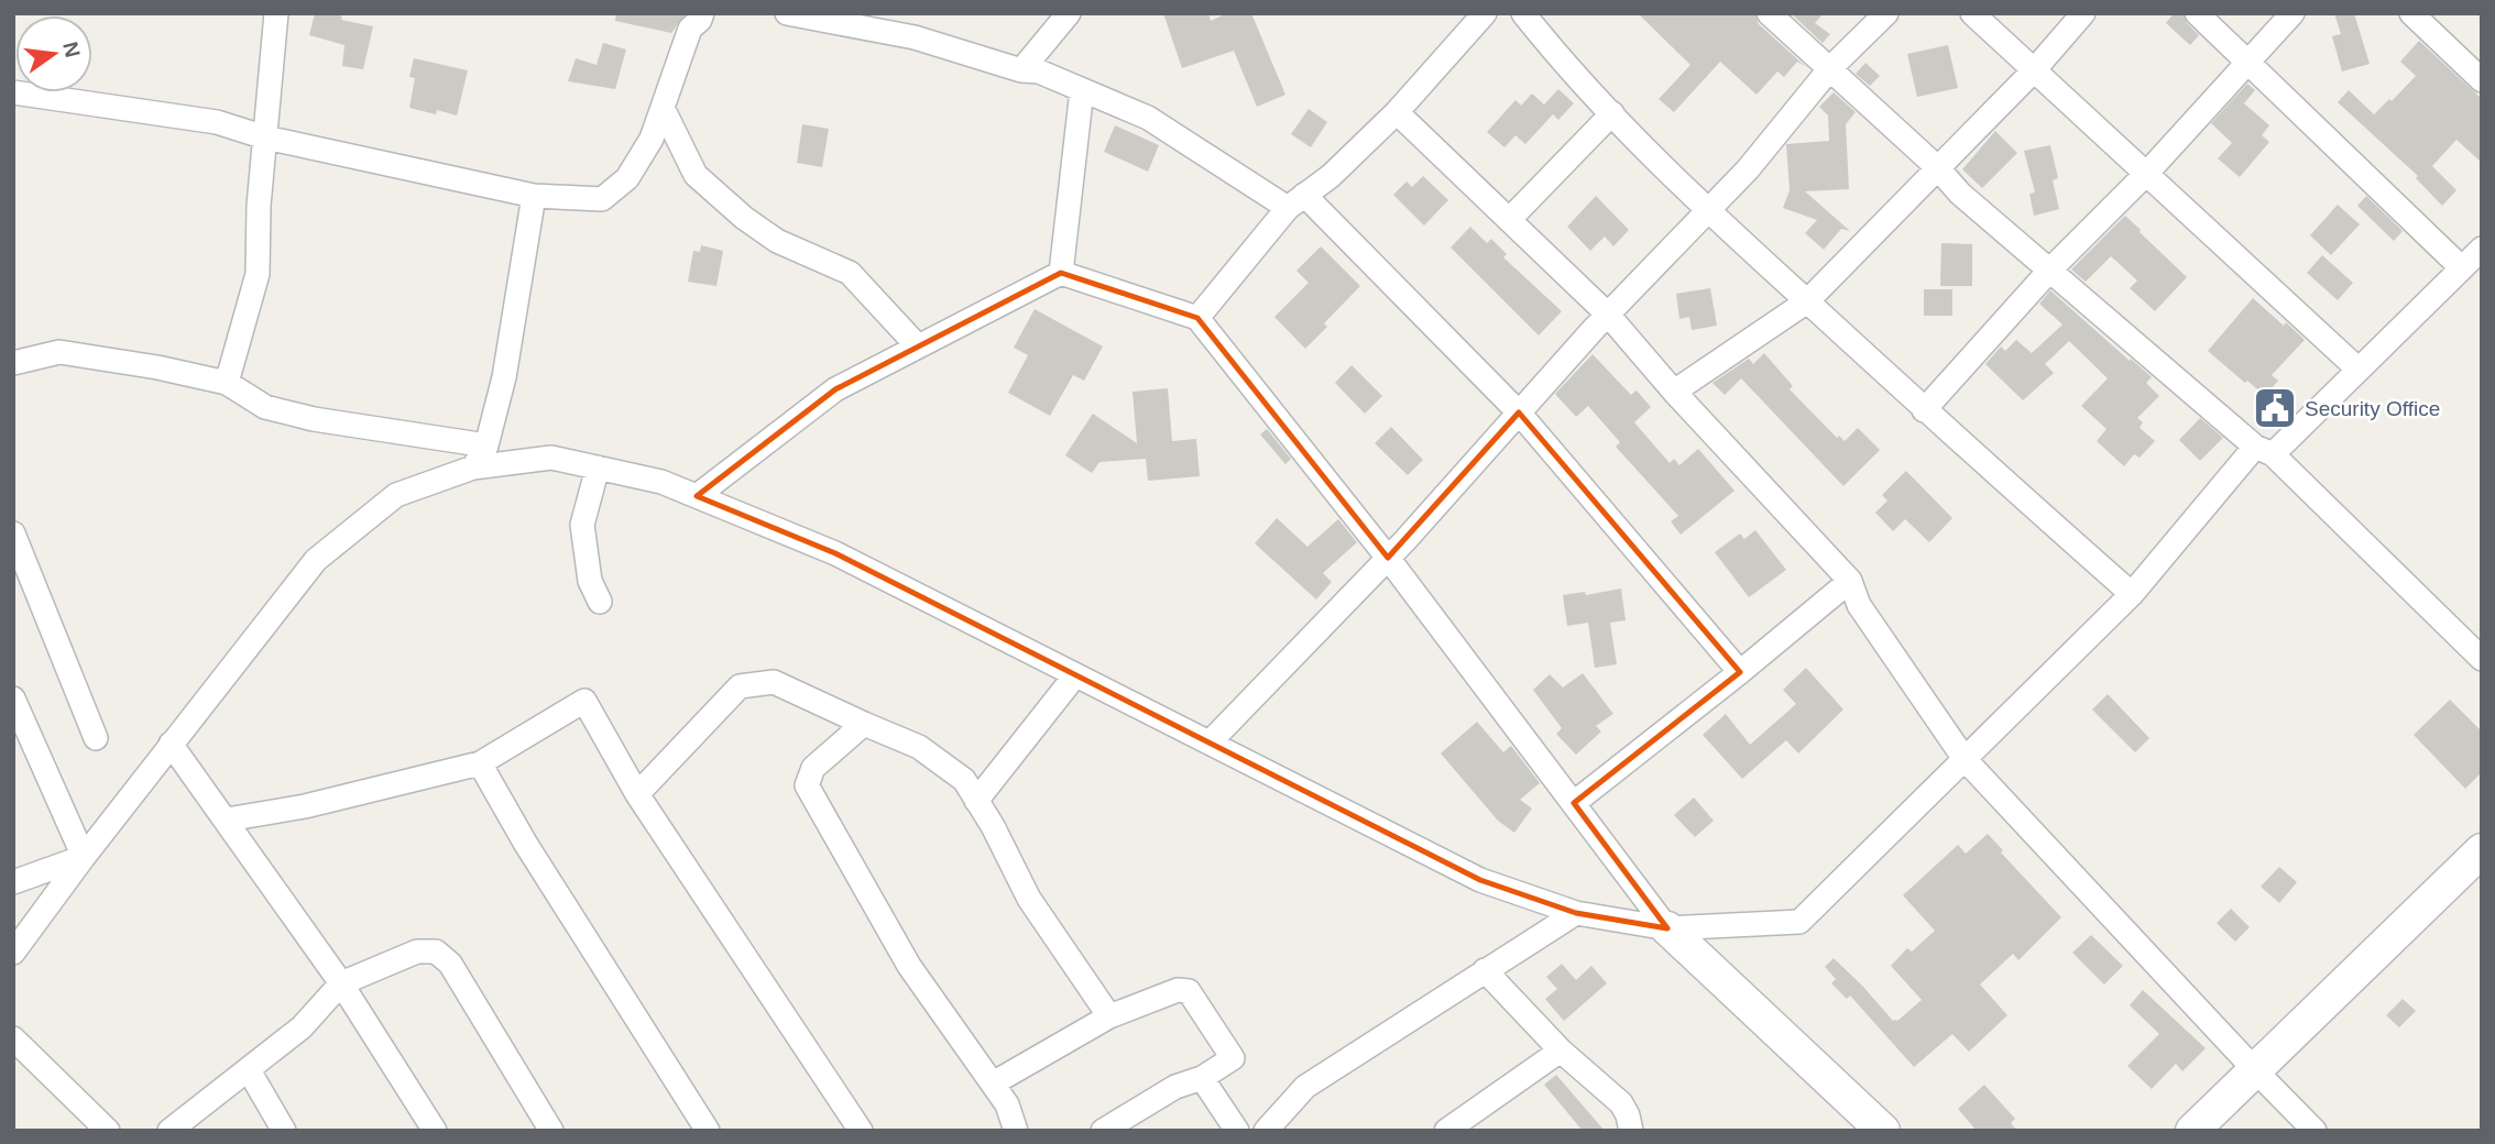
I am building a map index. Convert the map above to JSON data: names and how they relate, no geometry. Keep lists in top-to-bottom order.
{
  "places": {
    "public building": ["Security Office"]
  },
  "north": "right"
}
